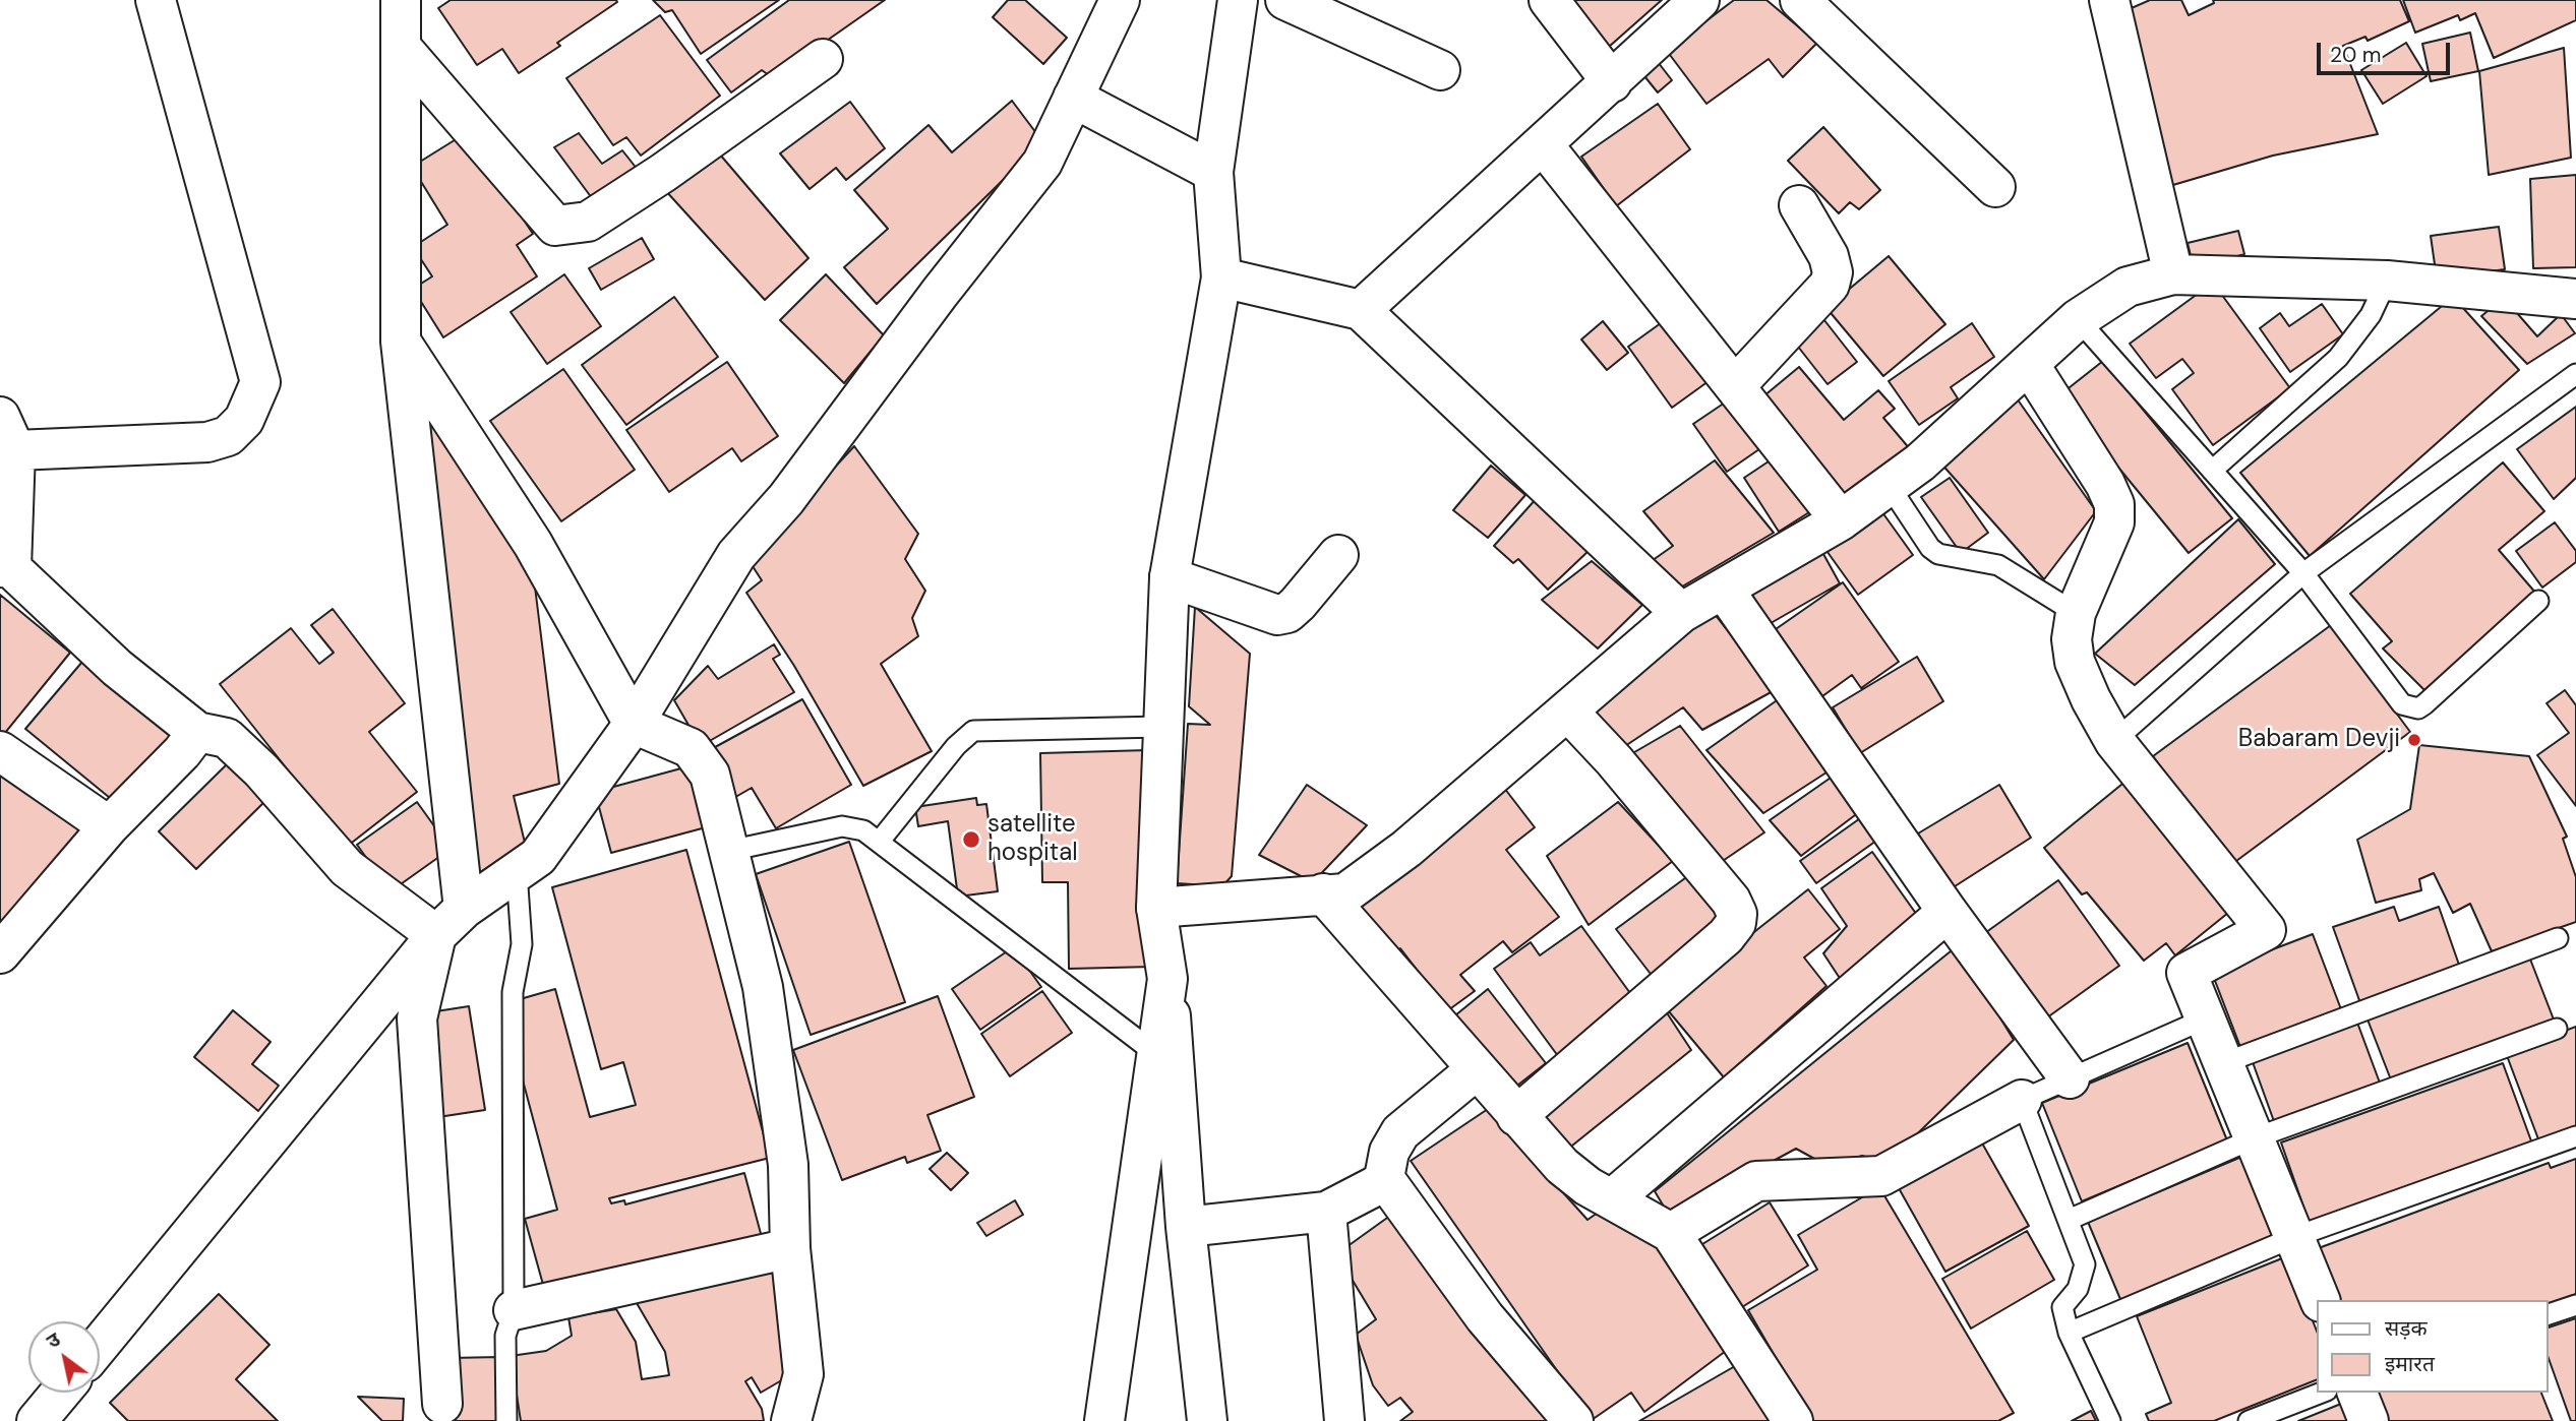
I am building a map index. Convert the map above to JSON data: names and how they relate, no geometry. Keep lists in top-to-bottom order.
{
  "places": ["Babaram Devji", "satellite hospital"],
  "legend": ["सड़क", "इमारत"],
  "scale_bar": "20 m",
  "north": "top left"
}
